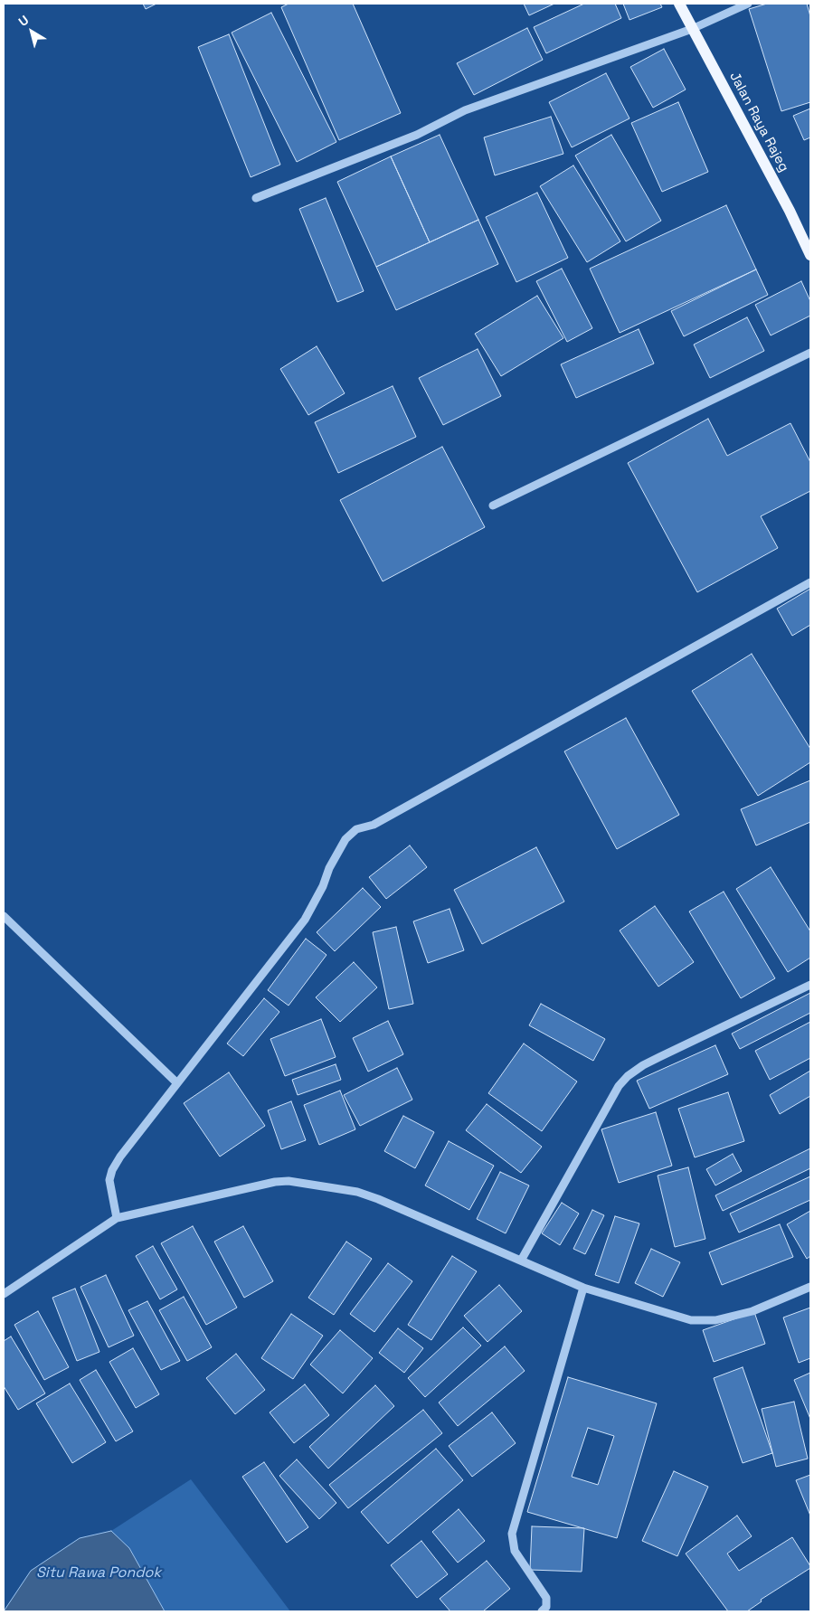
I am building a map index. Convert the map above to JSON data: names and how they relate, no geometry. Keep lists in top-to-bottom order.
{
  "streets": {
    "main road": ["Jalan Raya Rajeg"]
  },
  "water": ["Situ Rawa Pondok"],
  "north": "top left"
}
